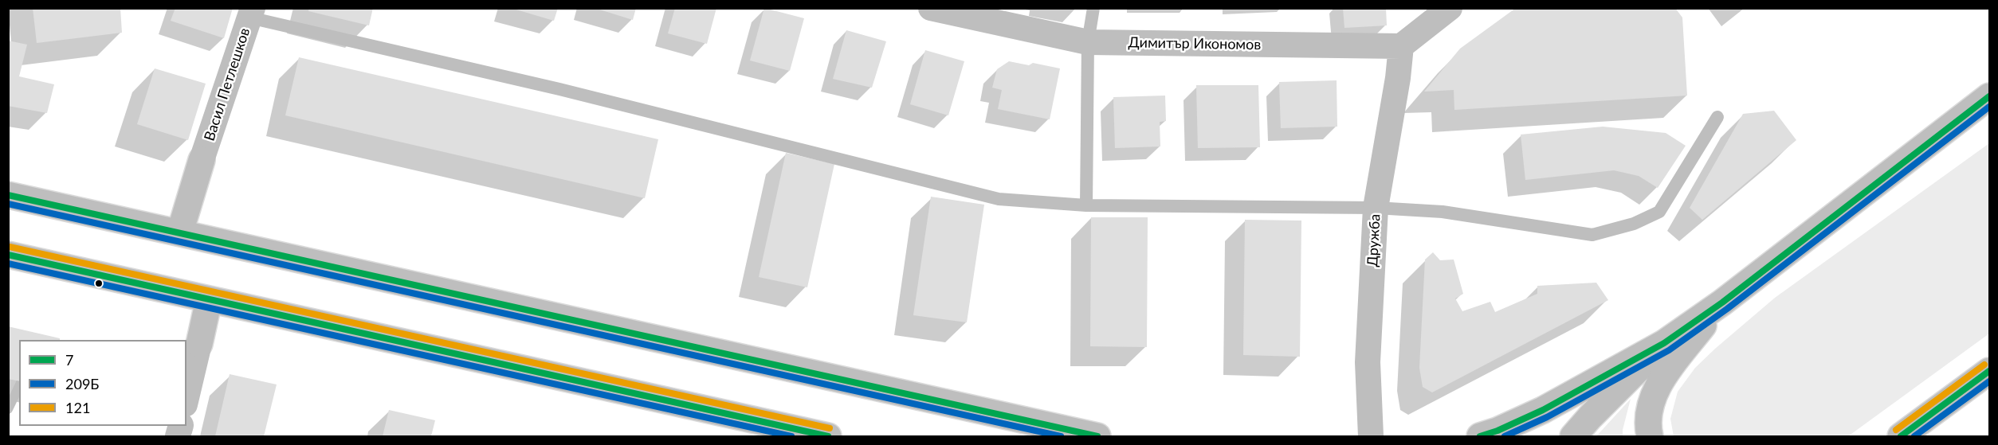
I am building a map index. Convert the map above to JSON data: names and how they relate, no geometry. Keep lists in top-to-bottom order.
{
  "streets": {
    "street": ["Димитър Икономов", "Васил Петлешков", "Дружба"]
  },
  "crossings": [
    ["Димитър Икономов", "Дружба"]
  ],
  "lines": ["transit line 7", "transit line 209Б", "transit line 121"],
  "legend": ["7", "209Б", "121"]
}
